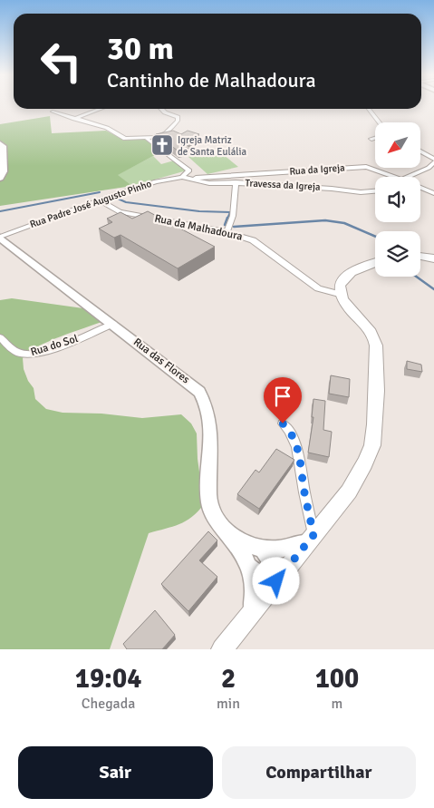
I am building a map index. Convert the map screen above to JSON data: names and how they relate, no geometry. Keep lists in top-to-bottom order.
{
  "streets": {
    "street": [
      "Rua da Igreja",
      "Travessa da Igreja",
      "Rua Padre José Augusto Pinho",
      "Rua da Malhadoura",
      "Rua do Sol",
      "Rua das Flores"
    ]
  },
  "crossings": [
    ["Travessa da Igreja", "Rua Padre José Augusto Pinho"],
    ["Rua Padre José Augusto Pinho", "Rua da Malhadoura"],
    ["Rua Padre José Augusto Pinho", "Rua das Flores"],
    ["Rua do Sol", "Rua das Flores"]
  ],
  "places": {
    "church": ["Igreja Matriz de Santa Eulália"]
  },
  "north": "bottom left",
  "page": {
    "turn": ["30 m", "Cantinho de Malhadoura"],
    "eta": [
      "19:04",
      "Chegada",
      "2",
      "min",
      "100",
      "m"
    ],
    "buttons": ["Sair", "Compartilhar"]
  }
}
